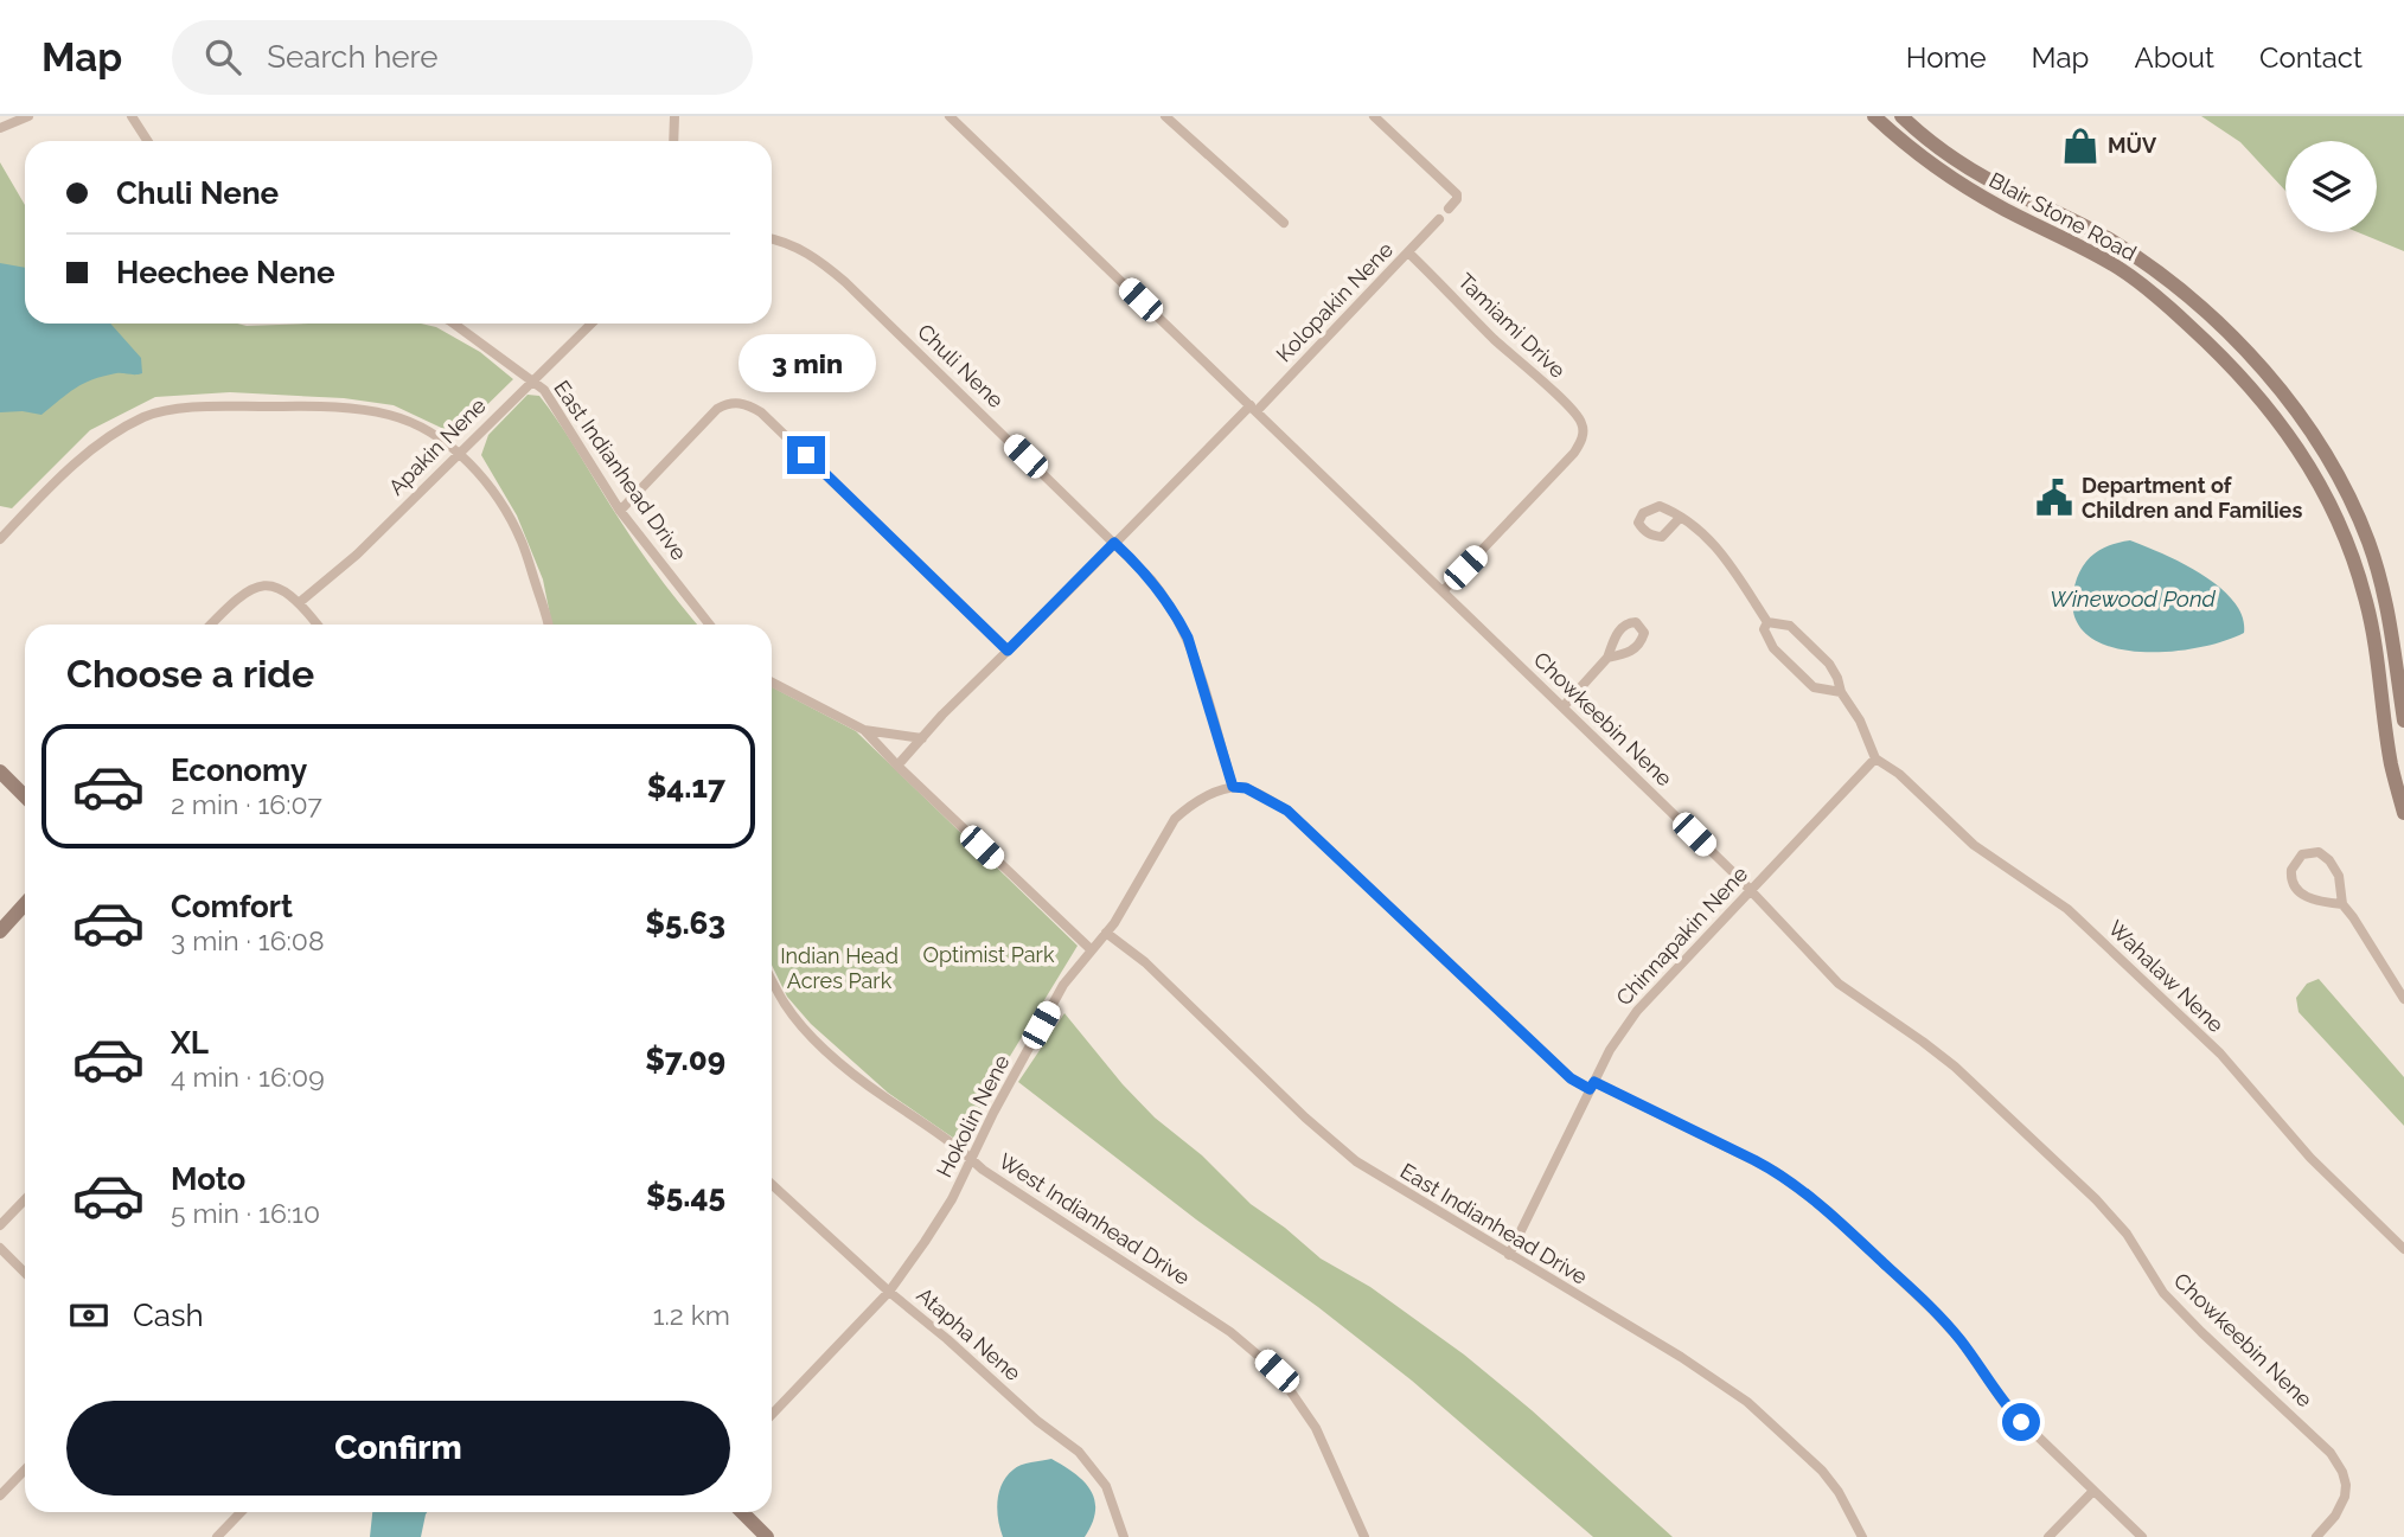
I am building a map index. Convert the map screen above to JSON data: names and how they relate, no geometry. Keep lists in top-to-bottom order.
{
  "streets": {
    "main road": ["Blair Stone Road"],
    "street": [
      "Kolopakin Nene",
      "Tamiami Drive",
      "Chuli Nene",
      "Apakin Nene",
      "East Indianhead Drive",
      "Chowkeebin Nene",
      "Chinnapakin Nene",
      "Wahalaw Nene",
      "Hokolin Nene",
      "West Indianhead Drive",
      "Atapha Nene"
    ]
  },
  "crossings": [
    ["Kolopakin Nene", "Tamiami Drive"],
    ["Kolopakin Nene", "Chuli Nene"],
    ["Kolopakin Nene", "Chowkeebin Nene"],
    ["Tamiami Drive", "Chowkeebin Nene"],
    ["Chuli Nene", "Hokolin Nene"],
    ["Apakin Nene", "East Indianhead Drive"],
    ["East Indianhead Drive", "Chinnapakin Nene"],
    ["East Indianhead Drive", "Hokolin Nene"],
    ["Chowkeebin Nene", "Chinnapakin Nene"],
    ["Chinnapakin Nene", "Wahalaw Nene"],
    ["Hokolin Nene", "West Indianhead Drive"],
    ["Hokolin Nene", "Atapha Nene"]
  ],
  "water": ["Winewood Pond"],
  "parks": ["Optimist Park", "Indian Head Acres Park"],
  "places": {
    "shop": ["MÜV"],
    "public building": ["Department of Children and Families"]
  },
  "page": {
    "header": "Map",
    "search": "Search here",
    "nav": [
      "Home",
      "Map",
      "About",
      "Contact"
    ],
    "banner": ["Chuli Nene", "Heechee Nene"],
    "bubble": "3 min",
    "heading": "Choose a ride",
    "list": [
      {
        "name": "Economy",
        "note": "2 min · 16:07",
        "value": "$4.17"
      },
      {
        "name": "Comfort",
        "note": "3 min · 16:08",
        "value": "$5.63"
      },
      {
        "name": "XL",
        "note": "4 min · 16:09",
        "value": "$7.09"
      },
      {
        "name": "Moto",
        "note": "5 min · 16:10",
        "value": "$5.45"
      }
    ],
    "pay": ["Cash", "1.2 km"],
    "buttons": "Confirm"
  }
}
